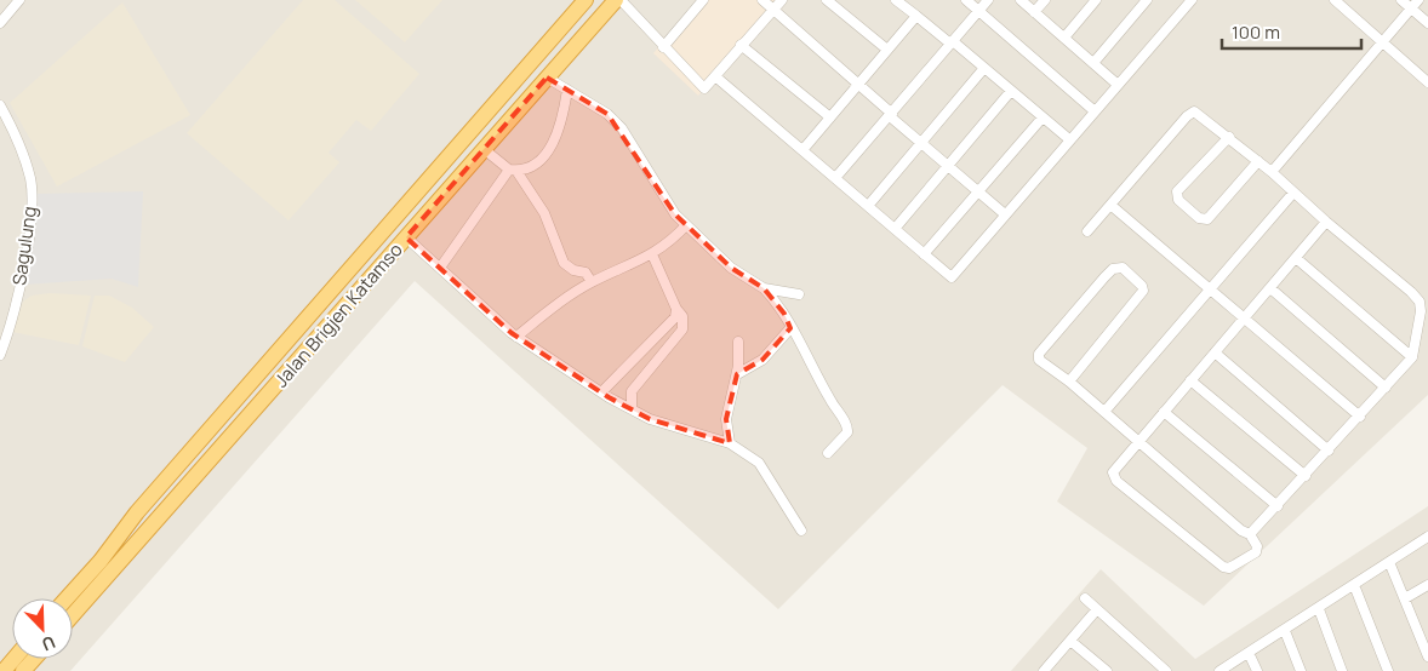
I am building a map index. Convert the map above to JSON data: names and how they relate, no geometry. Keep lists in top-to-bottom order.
{
  "streets": {
    "highway": ["Jalan Brigjen Katamso"],
    "street": ["Sagulung"]
  },
  "scale_bar": "100 m",
  "north": "bottom right"
}
